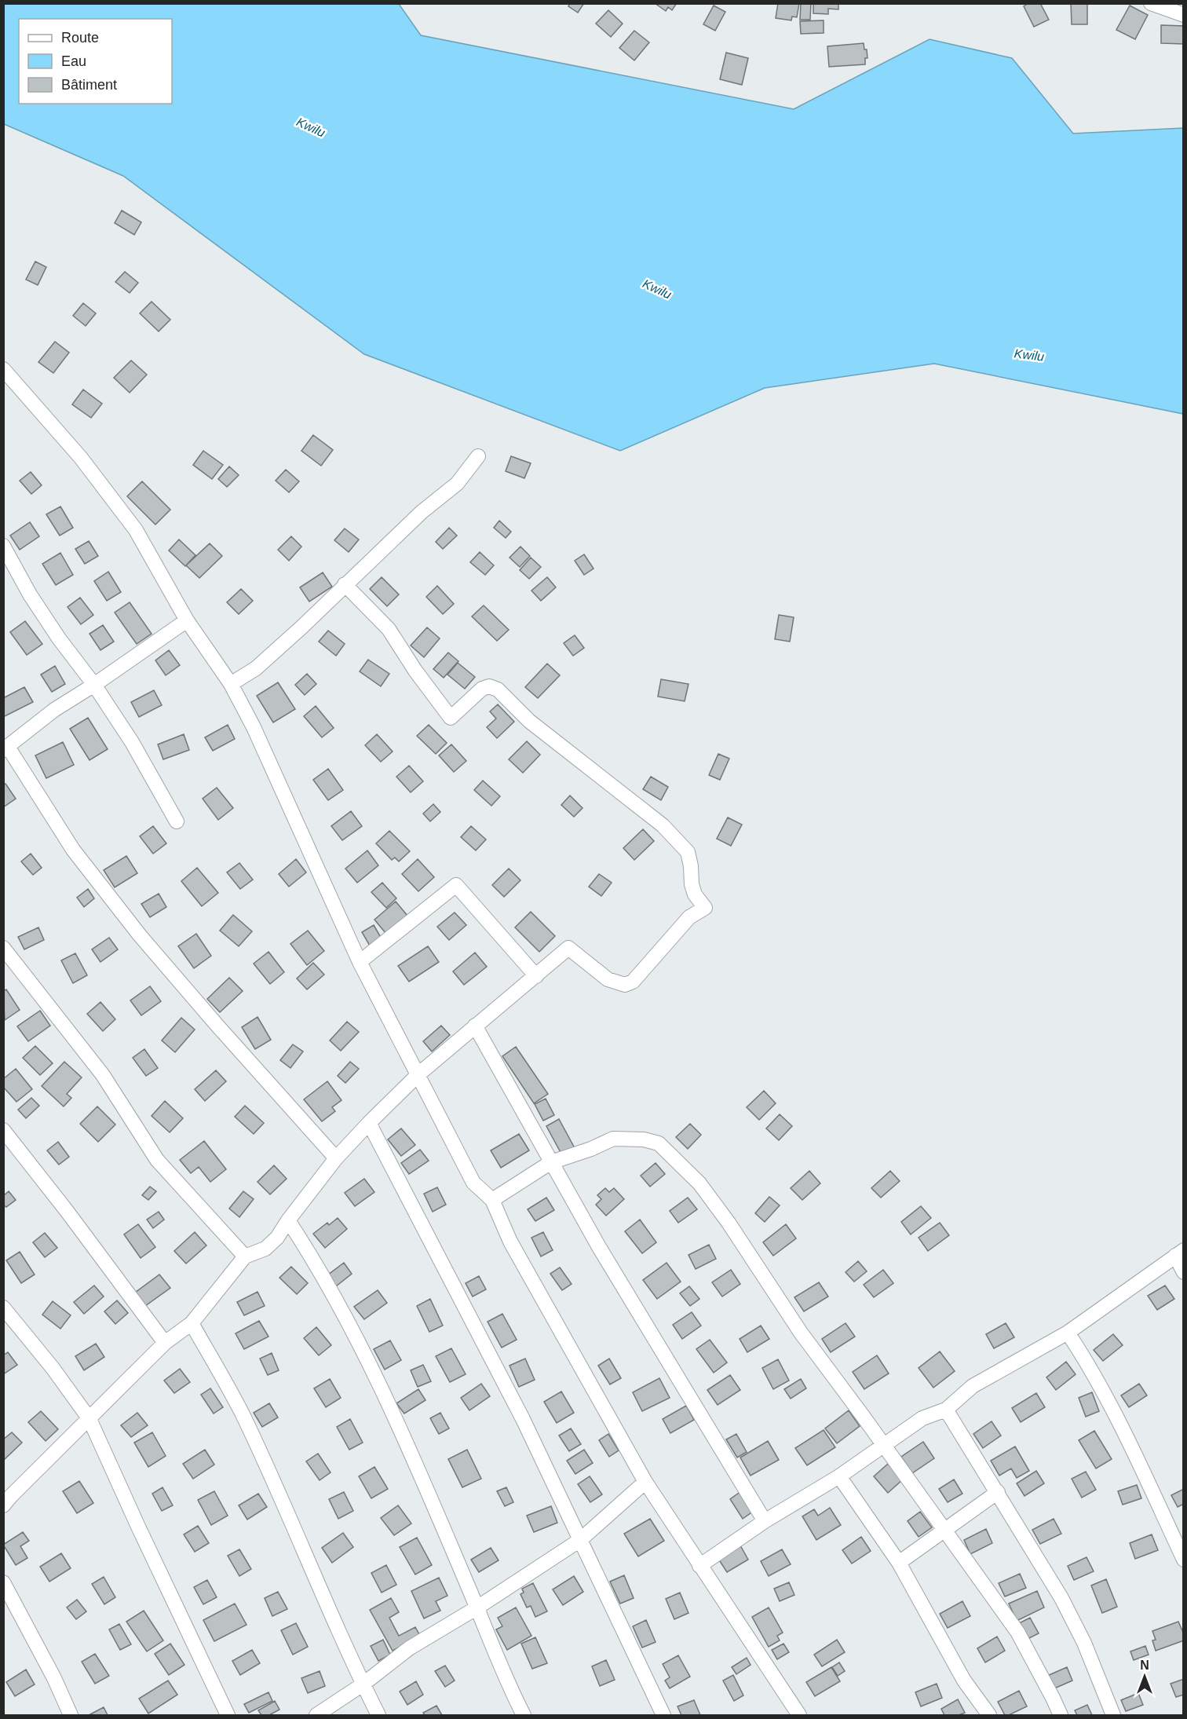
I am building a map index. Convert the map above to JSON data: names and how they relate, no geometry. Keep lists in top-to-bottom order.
{
  "water": ["Kwilu"],
  "legend": ["Route", "Eau", "Bâtiment"],
  "north": "top"
}
